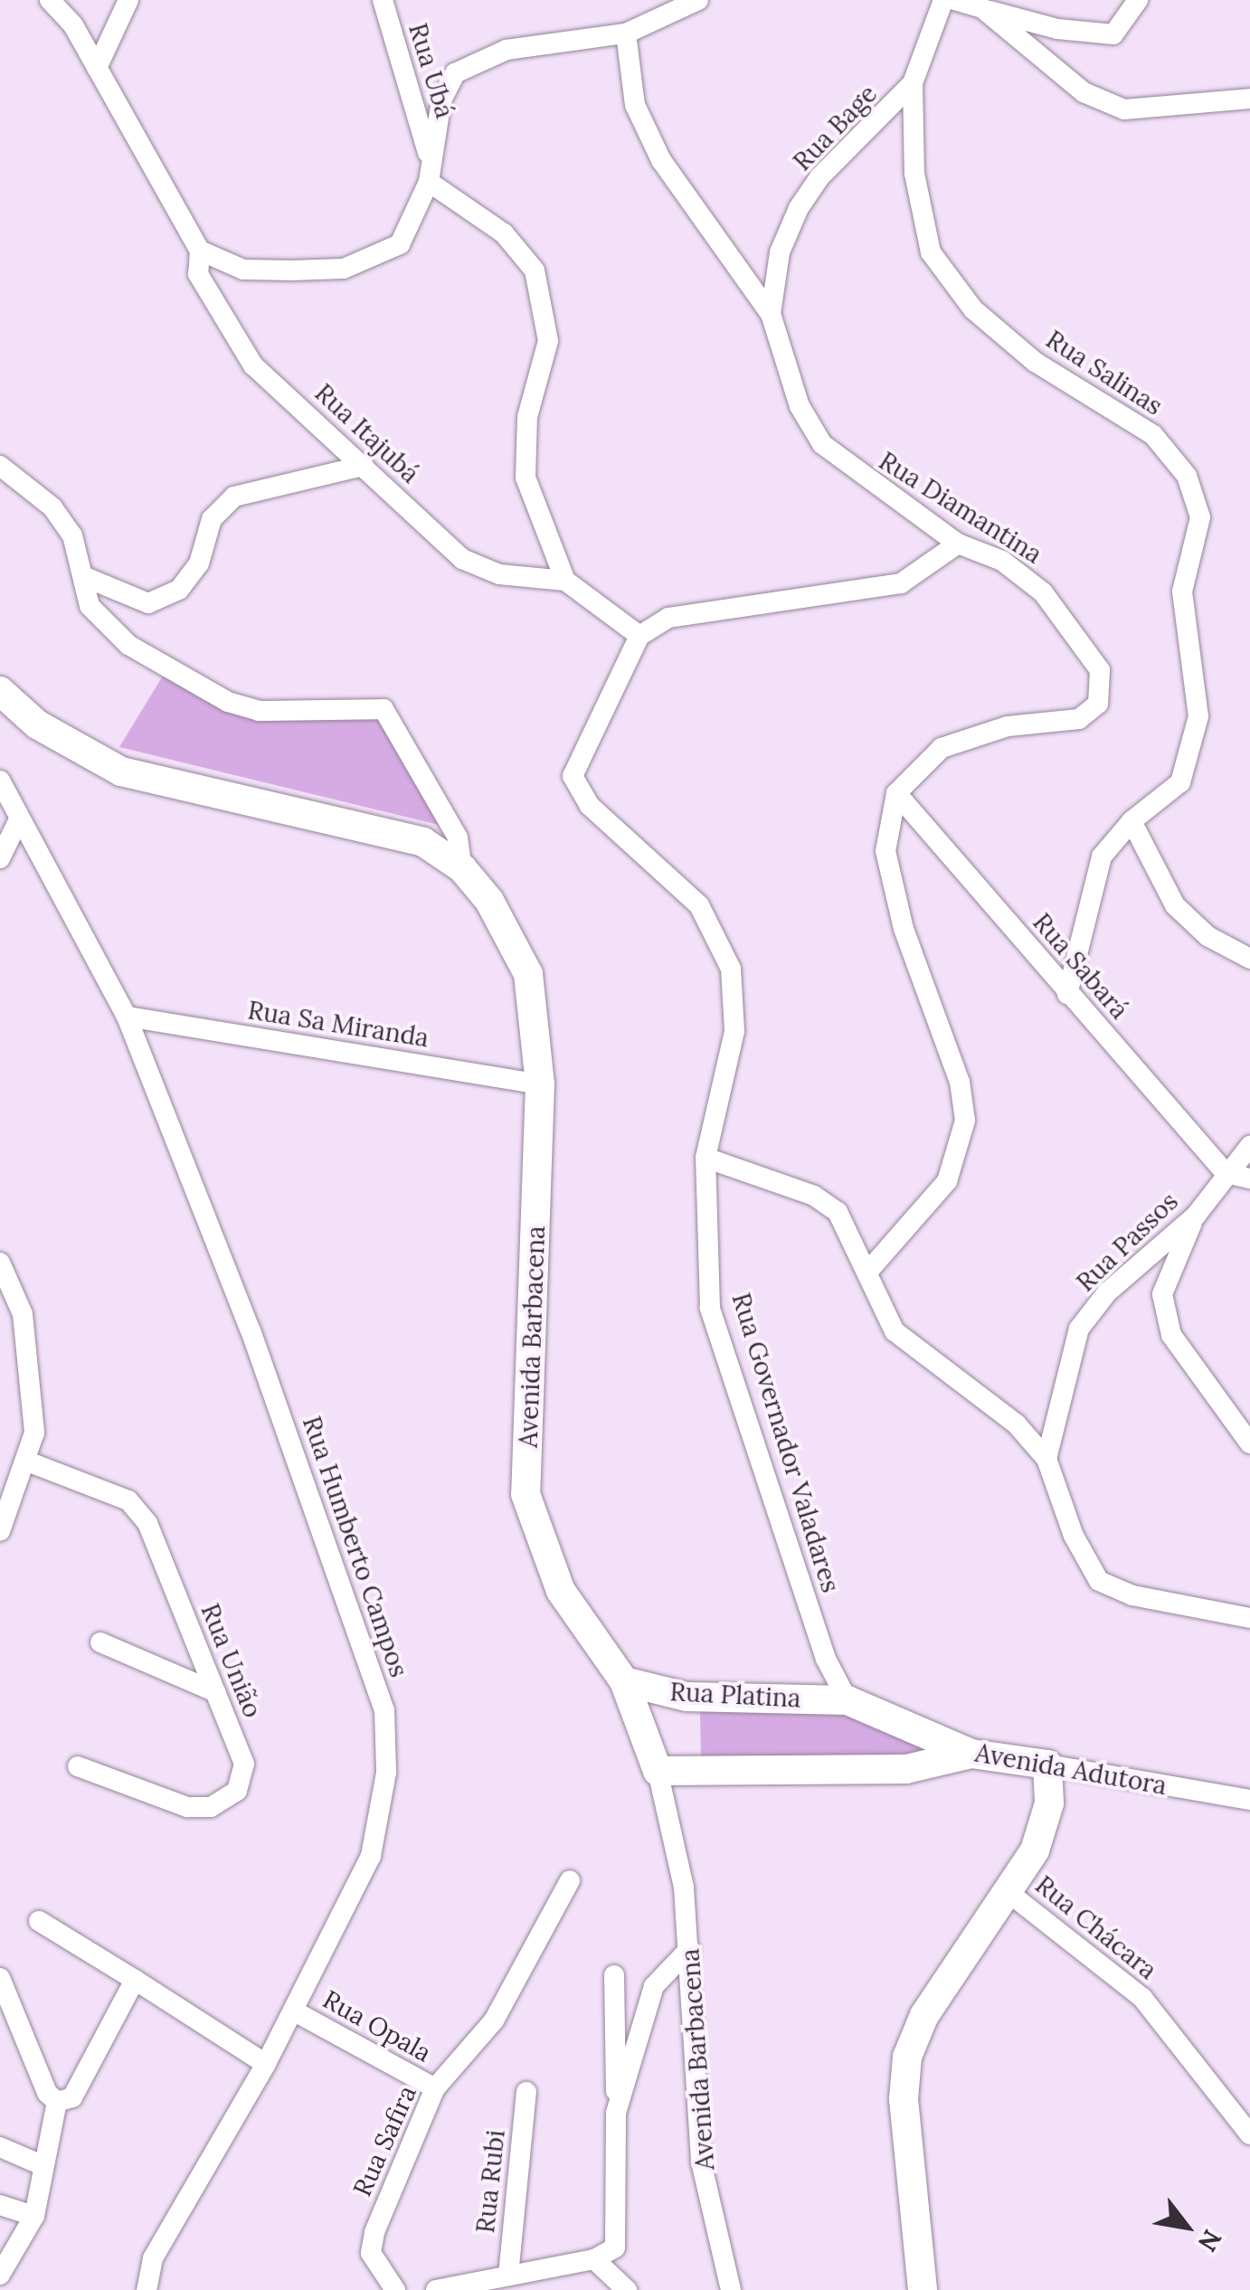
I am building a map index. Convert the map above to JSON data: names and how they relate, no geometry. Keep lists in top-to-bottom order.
{
  "streets": {
    "street": [
      "Rua Ubá",
      "Rua Bage",
      "Rua Salinas",
      "Rua Itajubá",
      "Rua Diamantina",
      "Rua Sabará",
      "Rua Sa Miranda",
      "Rua Passos",
      "Avenida Barbacena",
      "Rua Governador Valadares",
      "Rua Humberto Campos",
      "Rua União",
      "Rua Platina",
      "Avenida Adutora",
      "Rua Chácara",
      "Rua Opala",
      "Rua Safira",
      "Rua Rubi"
    ]
  },
  "crossings": [
    ["Rua Bage", "Rua Salinas"],
    ["Rua Bage", "Rua Diamantina"],
    ["Rua Salinas", "Rua Sabará"],
    ["Rua Diamantina", "Rua Sabará"],
    ["Rua Sabará", "Rua Passos"],
    ["Rua Sa Miranda", "Avenida Barbacena"],
    ["Rua Sa Miranda", "Rua Humberto Campos"],
    ["Avenida Barbacena", "Rua Platina"],
    ["Rua Governador Valadares", "Rua Platina"],
    ["Rua Governador Valadares", "Avenida Adutora"],
    ["Rua Humberto Campos", "Rua Opala"],
    ["Rua Platina", "Avenida Adutora"],
    ["Rua Opala", "Rua Safira"]
  ],
  "north": "bottom right"
}
